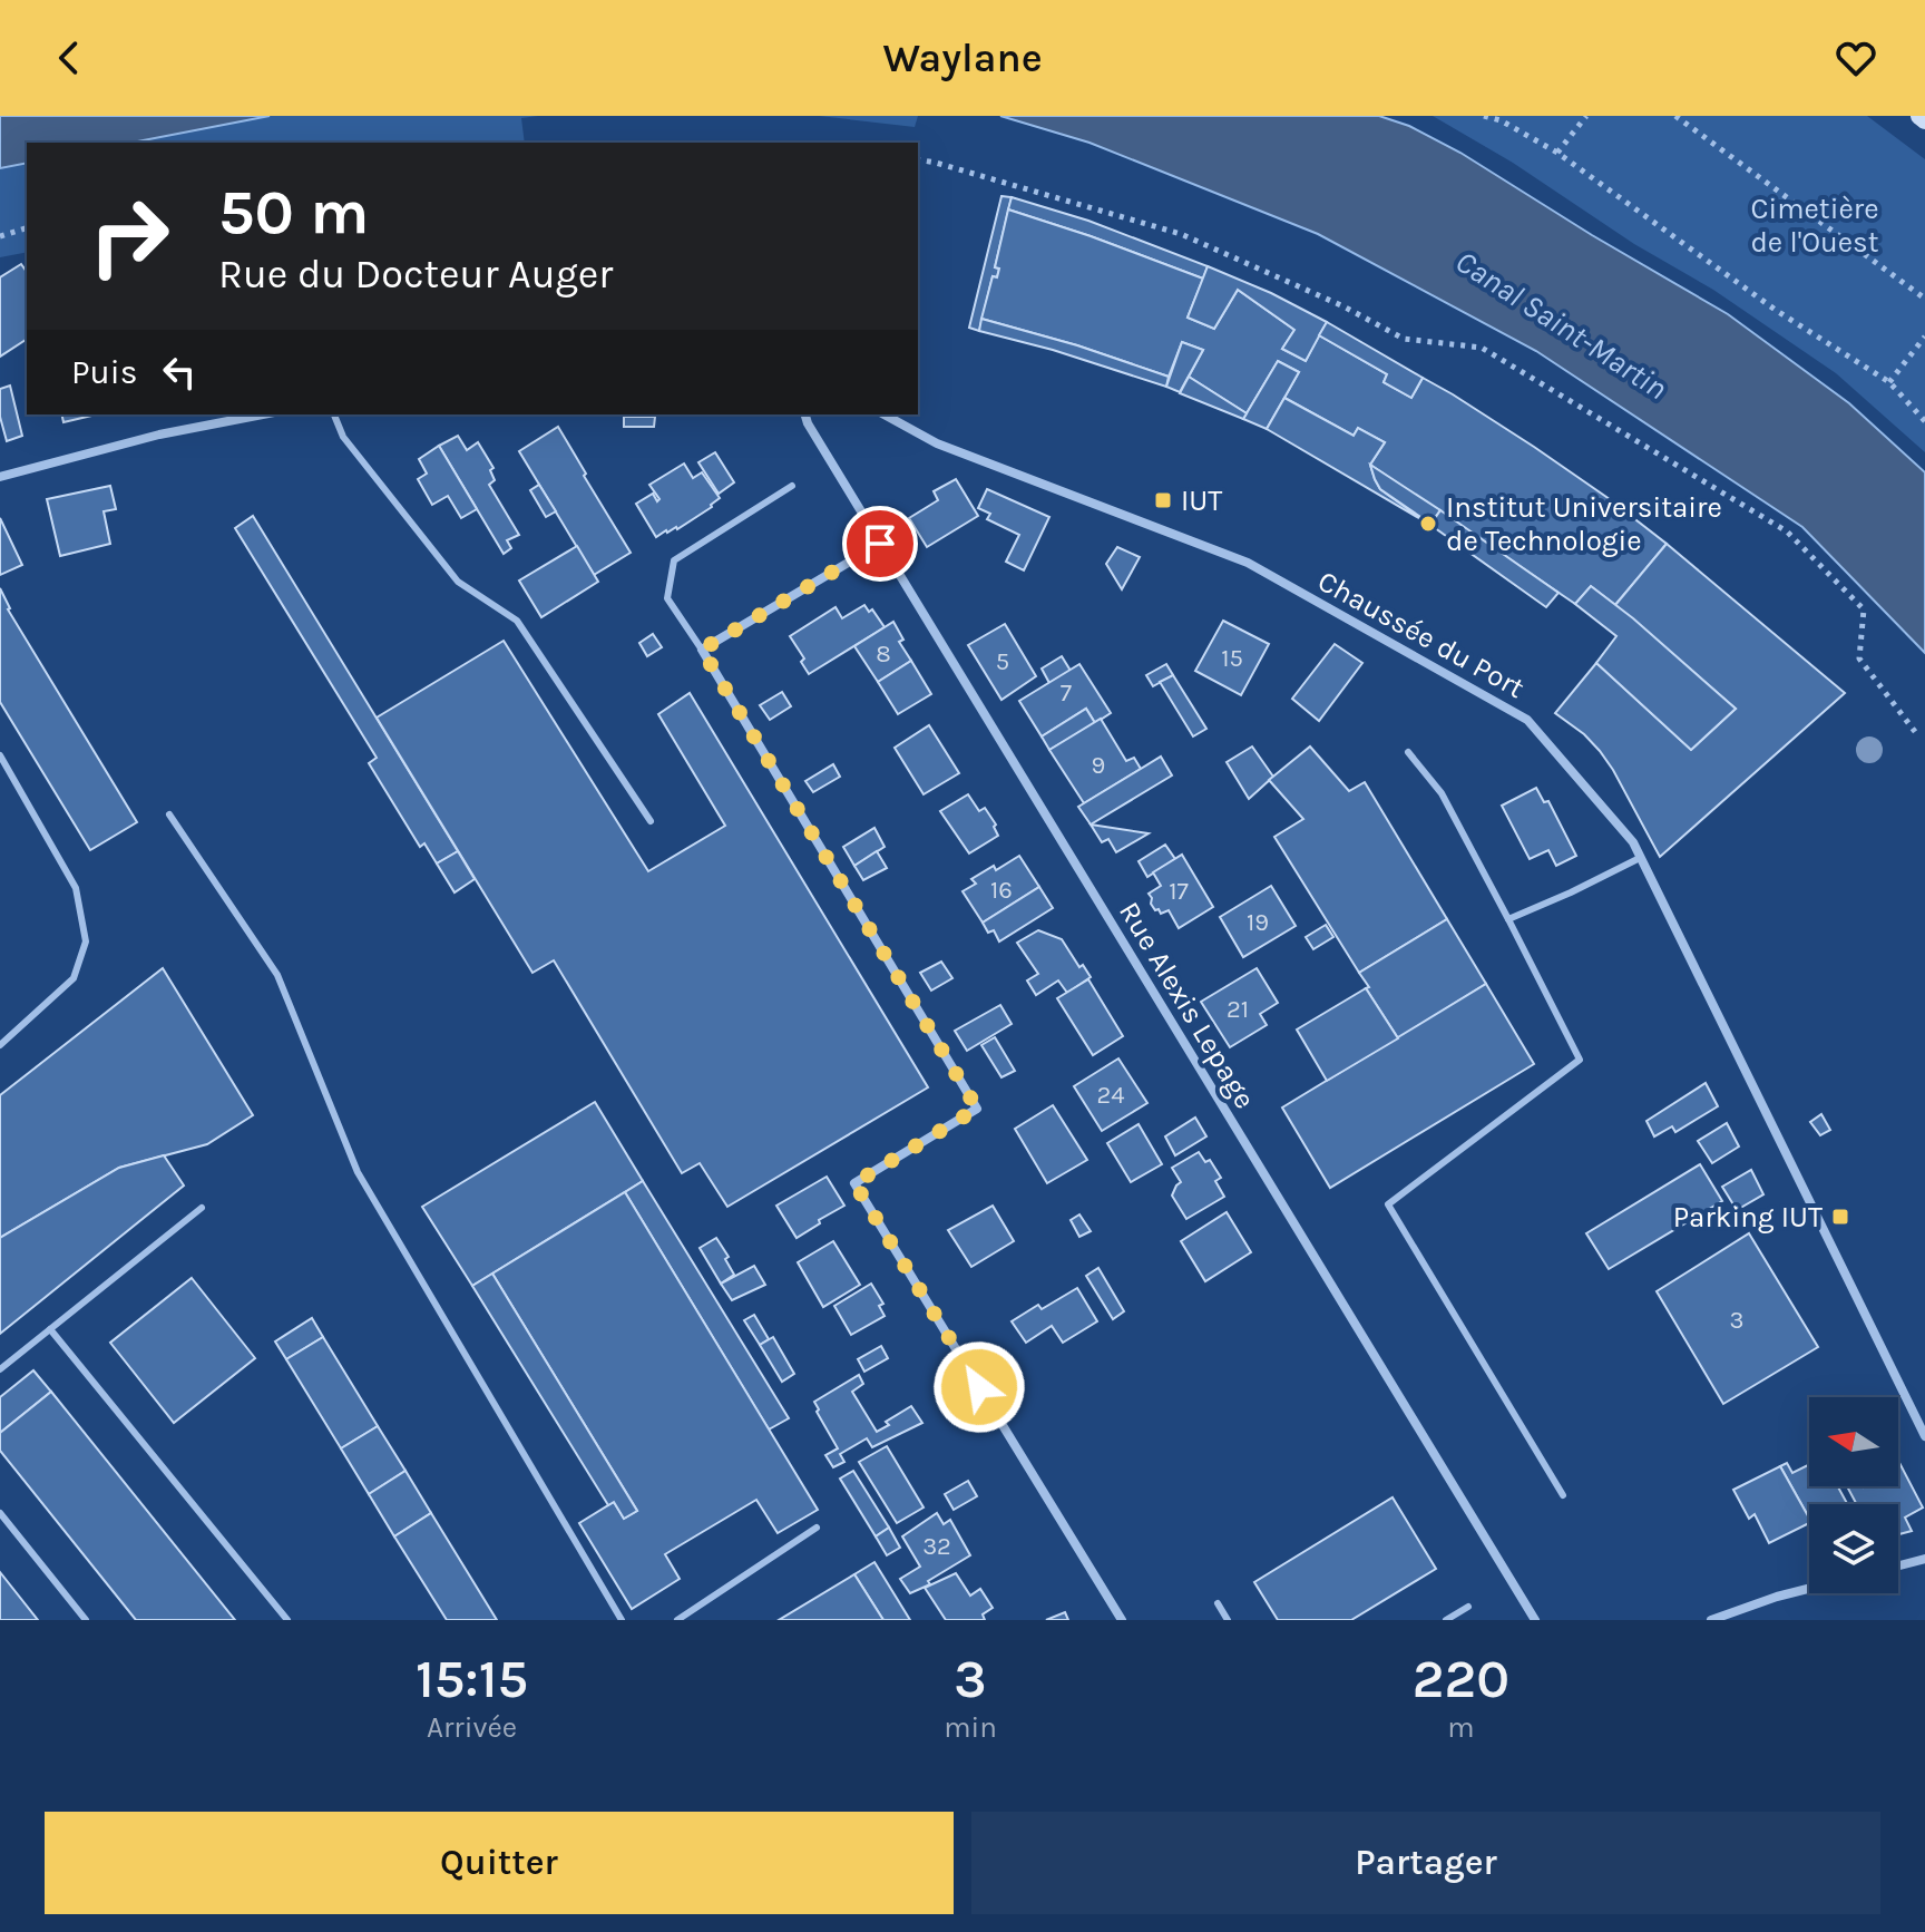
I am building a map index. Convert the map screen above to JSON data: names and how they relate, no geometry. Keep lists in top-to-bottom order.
{
  "streets": {
    "street": ["Chaussée du Port", "Rue Alexis Lepage"]
  },
  "water": ["Canal Saint-Martin"],
  "parks": ["Cimetière de l'Ouest"],
  "places": {
    "transit": ["IUT", "Parking IUT"],
    "other": ["Institut Universitaire de Technologie"]
  },
  "house_numbers": [
    "8",
    "15",
    "5",
    "7",
    "9",
    "16",
    "17",
    "19",
    "21",
    "24",
    "3",
    "32"
  ],
  "north": "left",
  "page": {
    "header": "Waylane",
    "turn": ["50 m", "Rue du Docteur Auger"],
    "then": "Puis",
    "eta": [
      "15:15",
      "Arrivée",
      "3",
      "min",
      "220",
      "m"
    ],
    "buttons": ["Quitter", "Partager"]
  }
}
